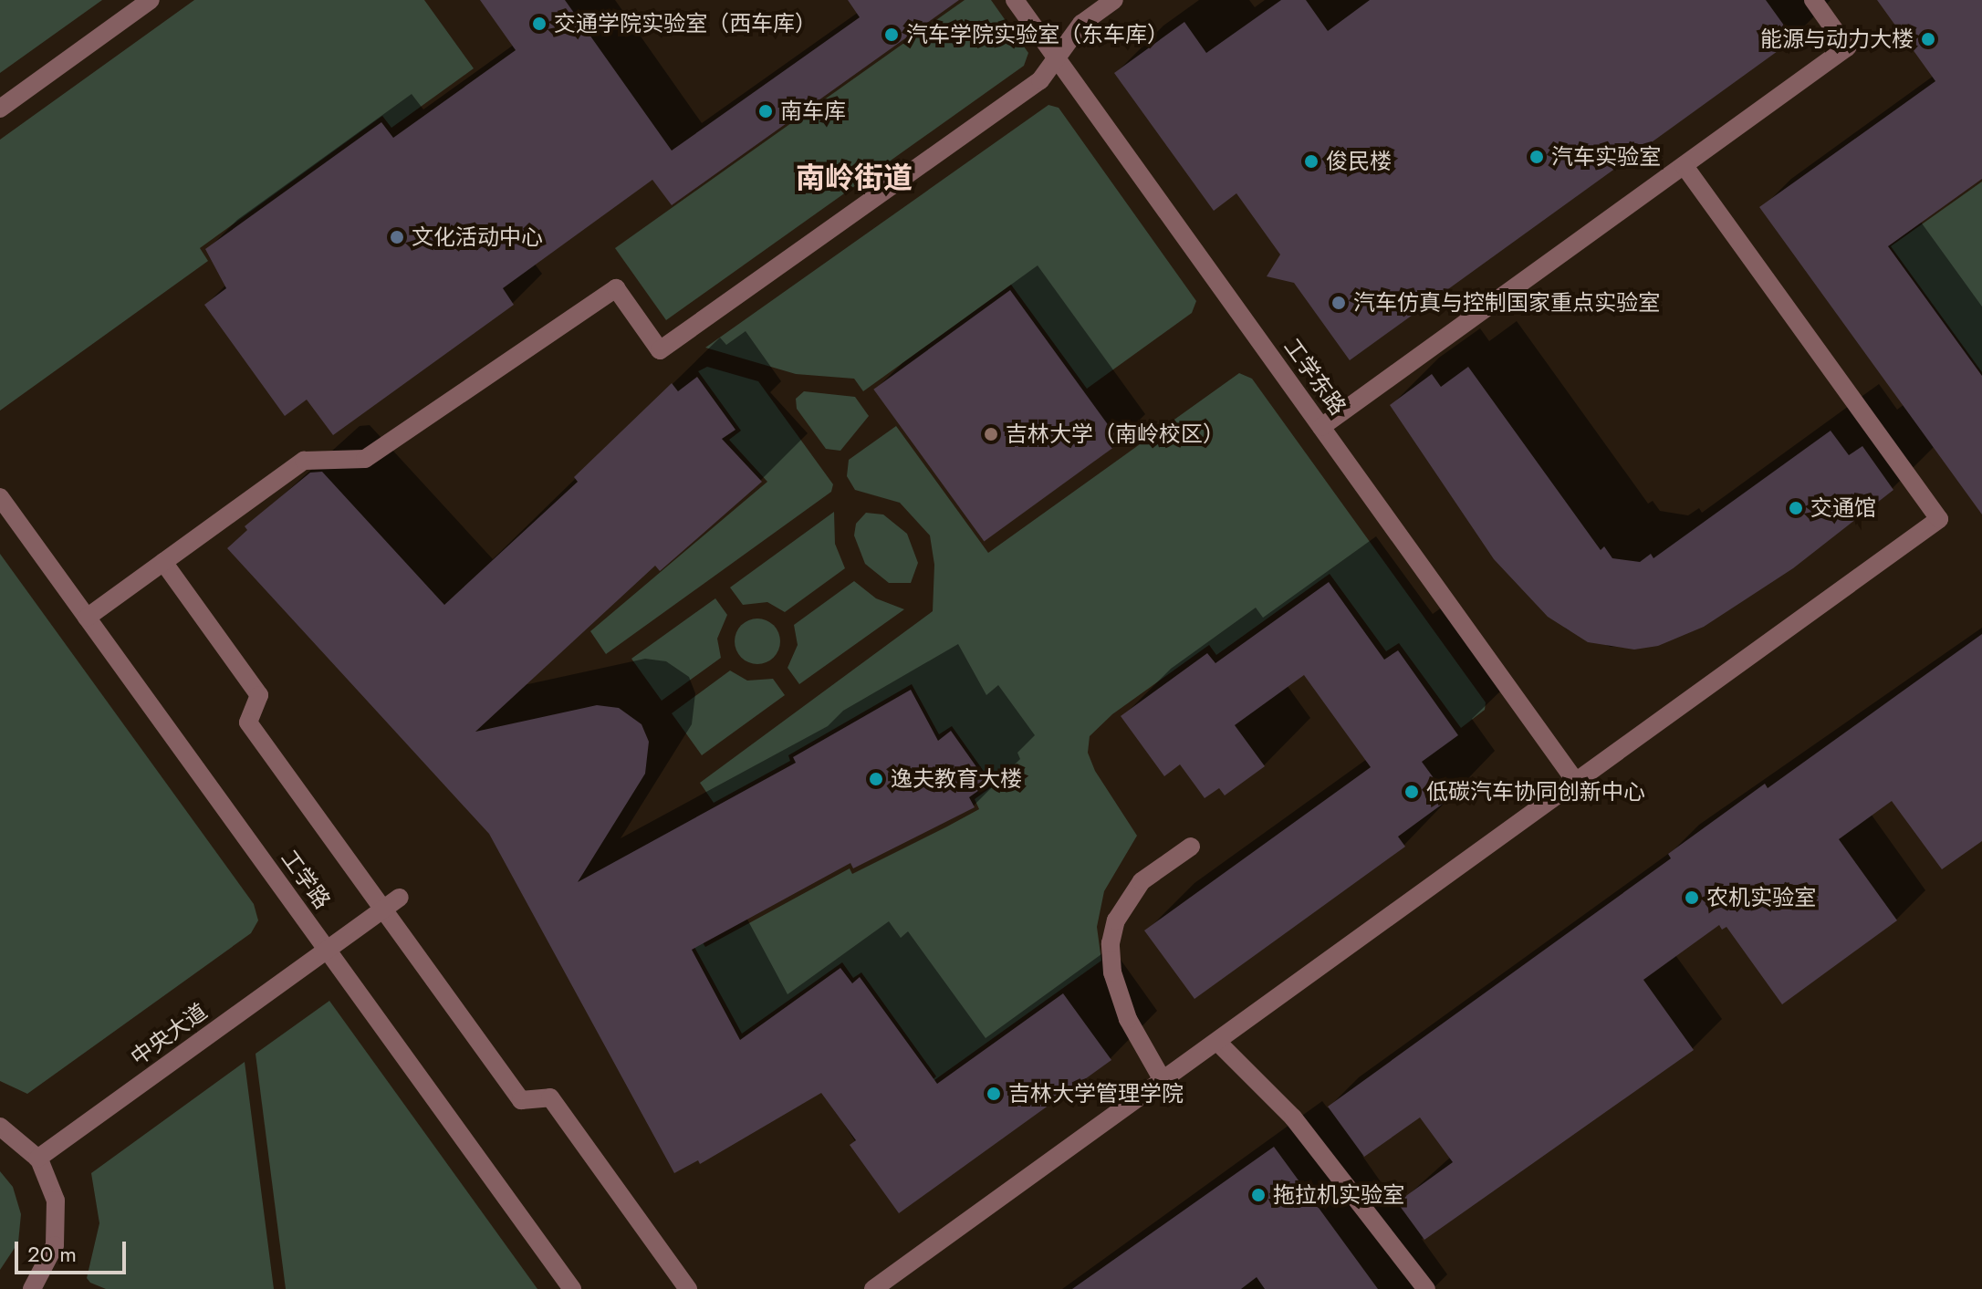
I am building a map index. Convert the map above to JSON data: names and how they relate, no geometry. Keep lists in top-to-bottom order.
{
  "streets": {
    "lane": ["工学东路", "工学路", "中央大道"]
  },
  "crossings": [
    ["工学路", "中央大道"]
  ],
  "districts": ["南岭街道"],
  "places": [
    "交通学院实验室（西车库）",
    "汽车学院实验室（东车库）",
    "能源与动力大楼",
    "南车库",
    "汽车实验室",
    "俊民楼",
    "文化活动中心",
    "汽车仿真与控制国家重点实验室",
    "吉林大学（南岭校区）",
    "交通馆",
    "逸夫教育大楼",
    "低碳汽车协同创新中心",
    "农机实验室",
    "吉林大学管理学院",
    "拖拉机实验室"
  ],
  "scale_bar": "20 m"
}
